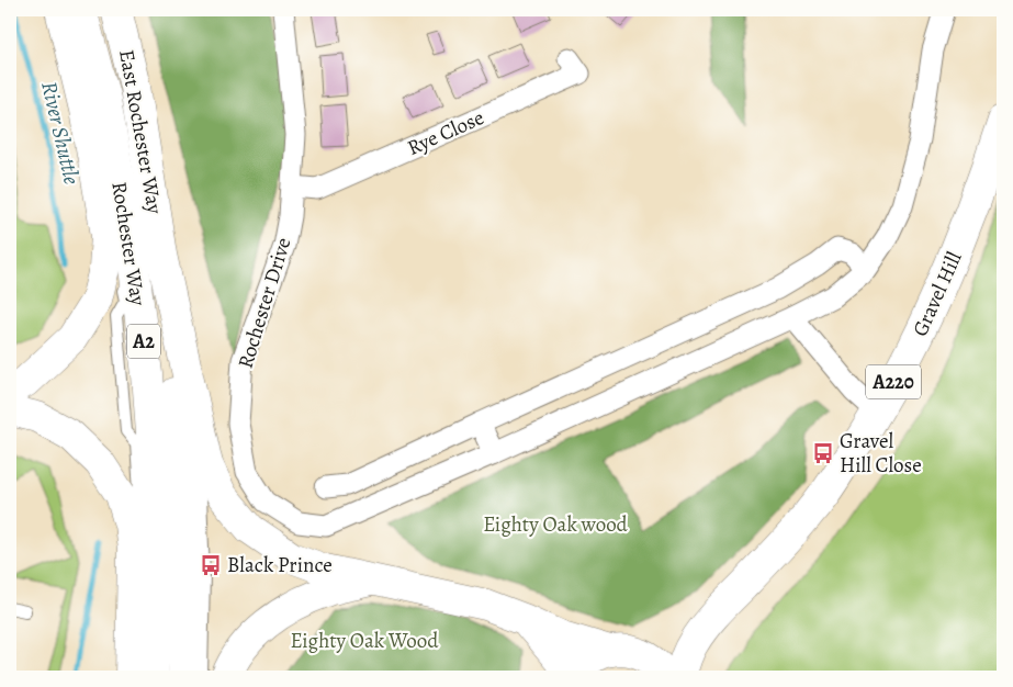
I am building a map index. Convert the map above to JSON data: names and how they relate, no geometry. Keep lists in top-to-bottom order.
{
  "streets": {
    "main road": [
      "East Rochester Way",
      "Rochester Way",
      "Gravel Hill",
      "A2",
      "A220"
    ],
    "street": ["Rye Close", "Rochester Drive"]
  },
  "crossings": [
    ["East Rochester Way", "Rochester Way"],
    ["Rye Close", "Rochester Drive"]
  ],
  "water": ["River Shuttle"],
  "parks": ["Eighty Oak wood", "Eighty Oak Wood"],
  "places": {
    "bus stop": ["Gravel Hill Close", "Black Prince"]
  }
}
